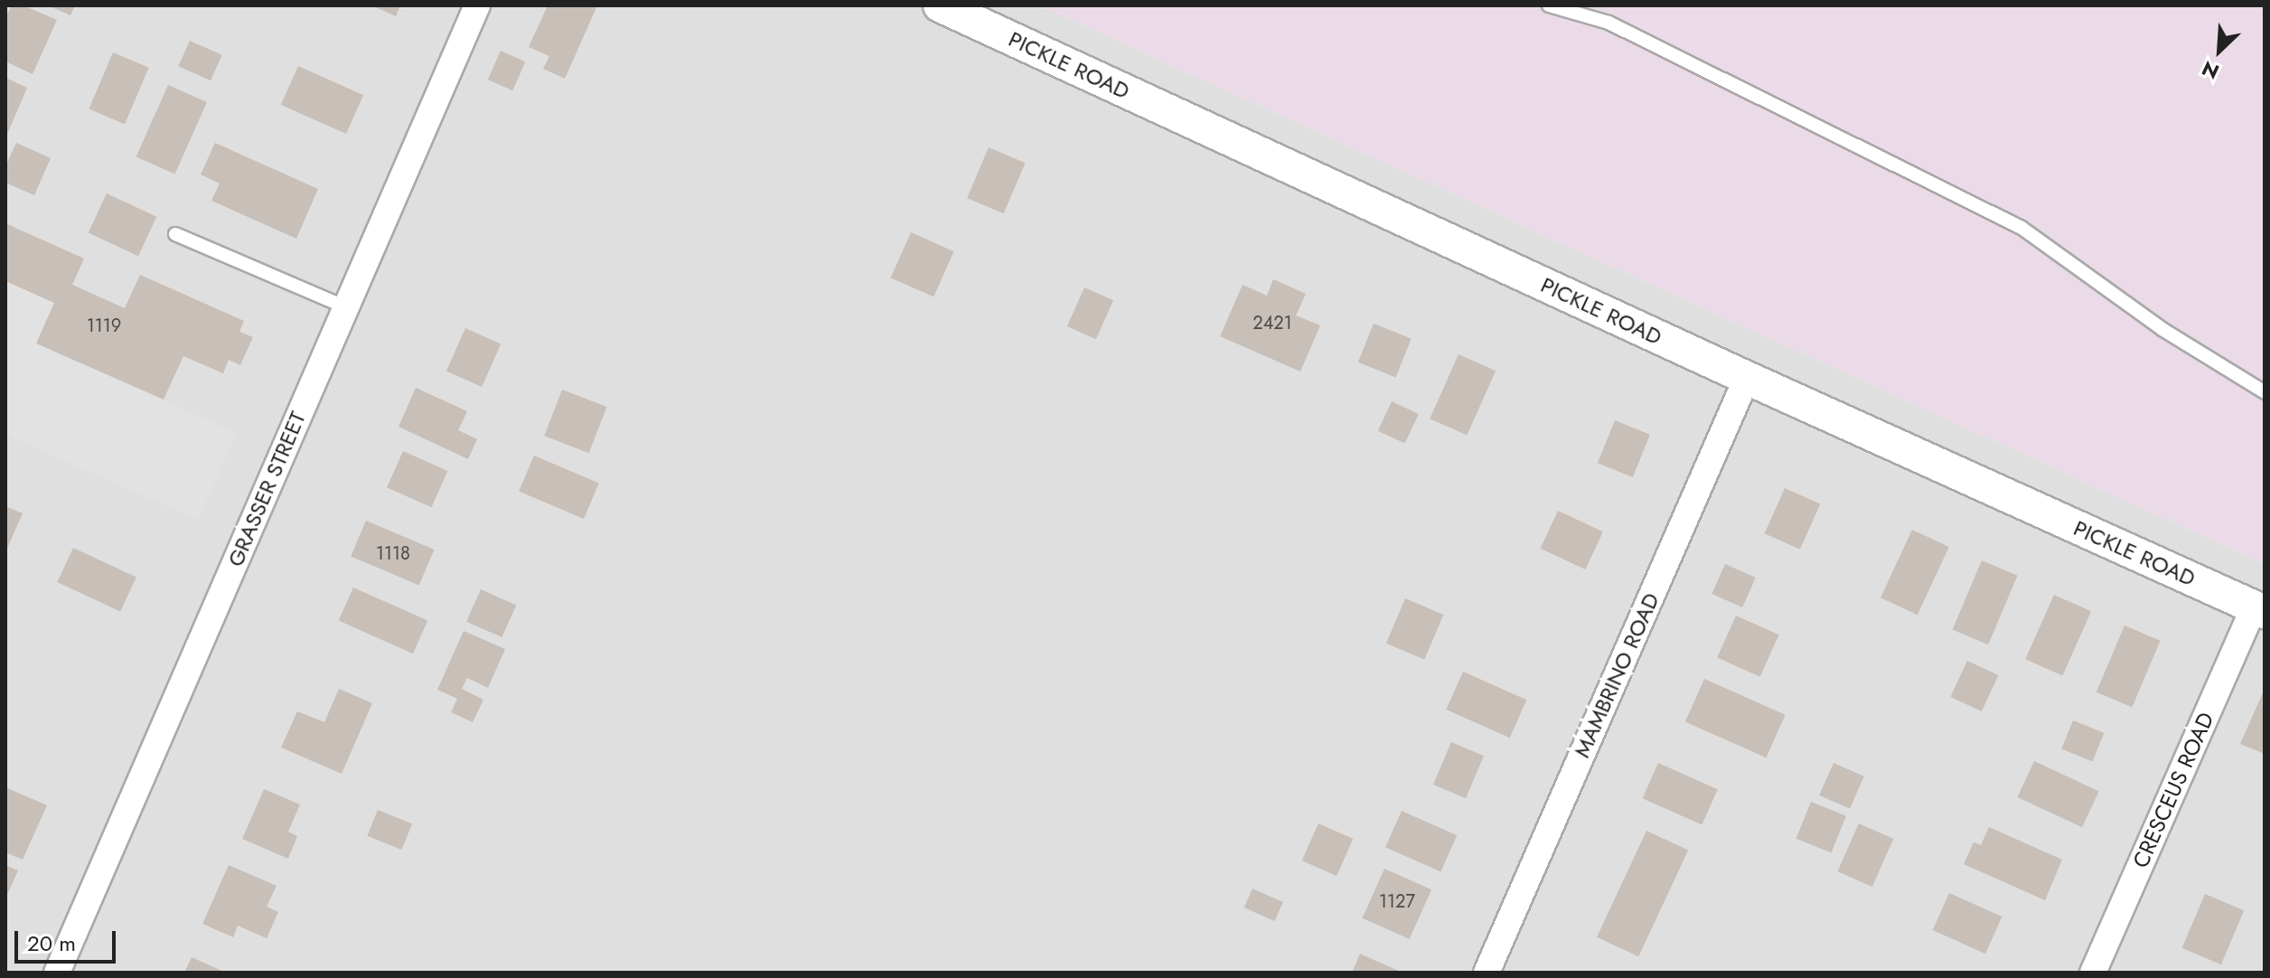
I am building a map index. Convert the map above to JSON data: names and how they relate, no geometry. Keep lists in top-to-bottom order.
{
  "streets": {
    "street": [
      "PICKLE ROAD",
      "GRASSER STREET",
      "MAMBRINO ROAD",
      "CRESCEUS ROAD"
    ]
  },
  "crossings": [
    ["PICKLE ROAD", "MAMBRINO ROAD"],
    ["PICKLE ROAD", "CRESCEUS ROAD"]
  ],
  "house_numbers": [
    "2421",
    "1119",
    "1118",
    "1127"
  ],
  "scale_bar": "20 m",
  "north": "bottom left"
}
